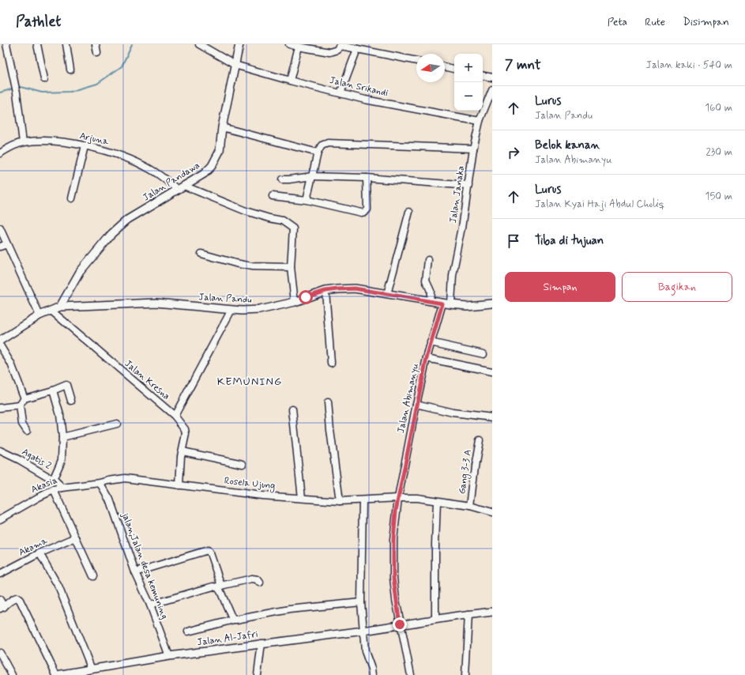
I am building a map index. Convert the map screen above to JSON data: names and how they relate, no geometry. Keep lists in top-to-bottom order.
{
  "streets": {
    "street": [
      "Jalan Srikandi",
      "Arjuna",
      "Jalan Pandawa",
      "Jalan Janaka",
      "Jalan Pandu",
      "Jalan Kresna",
      "Jalan Abimanyu",
      "Agatis 2",
      "Gang 3-3 A",
      "Rosela Ujung",
      "Akasia",
      "Akama",
      "jalan;Jalan desa kemuning",
      "Jalan Al-Jafri"
    ]
  },
  "crossings": [
    ["Jalan Srikandi", "Jalan Pandawa"],
    ["Jalan Srikandi", "Jalan Janaka"],
    ["Arjuna", "Jalan Pandawa"],
    ["Jalan Pandawa", "Jalan Pandu"],
    ["Jalan Janaka", "Jalan Pandu"],
    ["Jalan Pandu", "Jalan Kresna"],
    ["Jalan Pandu", "Jalan Abimanyu"],
    ["Jalan Kresna", "Rosela Ujung"],
    ["Jalan Abimanyu", "Rosela Ujung"],
    ["Jalan Abimanyu", "Jalan Al-Jafri"],
    ["Agatis 2", "Akasia"],
    ["Gang 3-3 A", "Rosela Ujung"],
    ["Rosela Ujung", "Akasia"],
    ["Rosela Ujung", "jalan;Jalan desa kemuning"],
    ["Akasia", "jalan;Jalan desa kemuning"],
    ["jalan;Jalan desa kemuning", "Jalan Al-Jafri"]
  ],
  "districts": ["KEMUNING"],
  "north": "left",
  "page": {
    "header": "Pathlet",
    "nav": ["Peta", "Rute", "Disimpan"],
    "heading": ["7 mnt", "Jalan kaki · 540 m"],
    "map_buttons": ["+", "−"],
    "list": [
      ["Lurus", "Jalan Pandu", "160 m"],
      ["Belok kanan", "Jalan Abimanyu", "230 m"],
      ["Lurus", "Jalan Kyai Haji Abdul Choliq", "150 m"],
      "Tiba di tujuan"
    ],
    "buttons": ["Simpan", "Bagikan"]
  }
}
